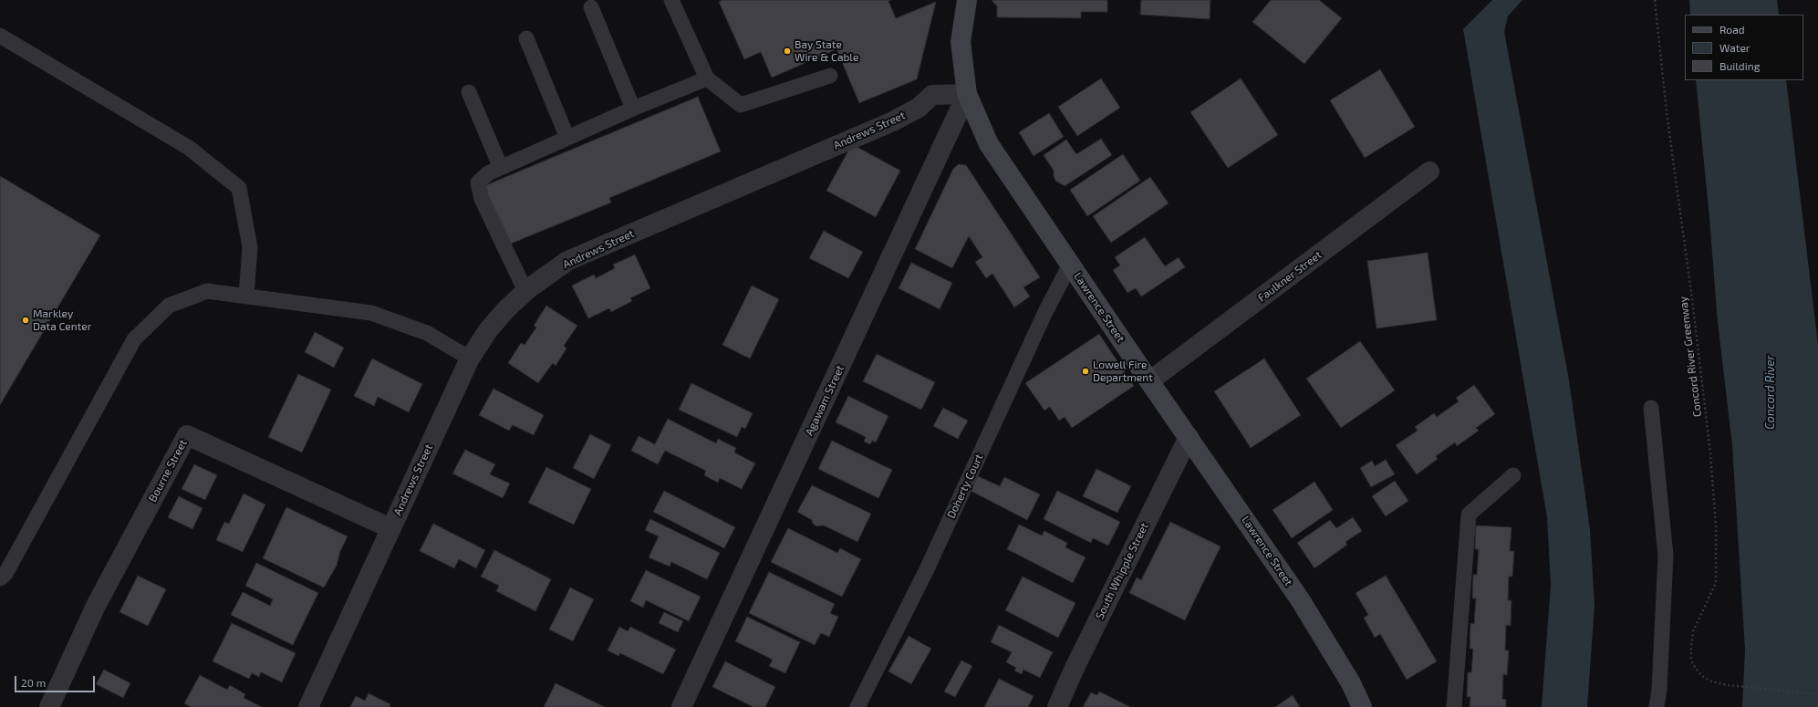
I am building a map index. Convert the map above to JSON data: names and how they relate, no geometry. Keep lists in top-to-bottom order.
{
  "streets": {
    "main road": ["Lawrence Street"],
    "street": [
      "Andrews Street",
      "Faulkner Street",
      "Agawam Street",
      "Bourne Street",
      "South Whipple Street"
    ],
    "lane": ["Doherty Court"],
    "path": ["Concord River Greenway"]
  },
  "crossings": [
    ["Andrews Street", "Lawrence Street"],
    ["Andrews Street", "Agawam Street"],
    ["Andrews Street", "Bourne Street"],
    ["Faulkner Street", "Lawrence Street"],
    ["Lawrence Street", "Agawam Street"],
    ["Lawrence Street", "Doherty Court"],
    ["Lawrence Street", "South Whipple Street"]
  ],
  "water": ["Concord River"],
  "places": ["Bay State Wire & Cable", "Markley Data Center", "Lowell Fire Department"],
  "legend": ["Road", "Water", "Building"],
  "scale_bar": "20 m"
}
